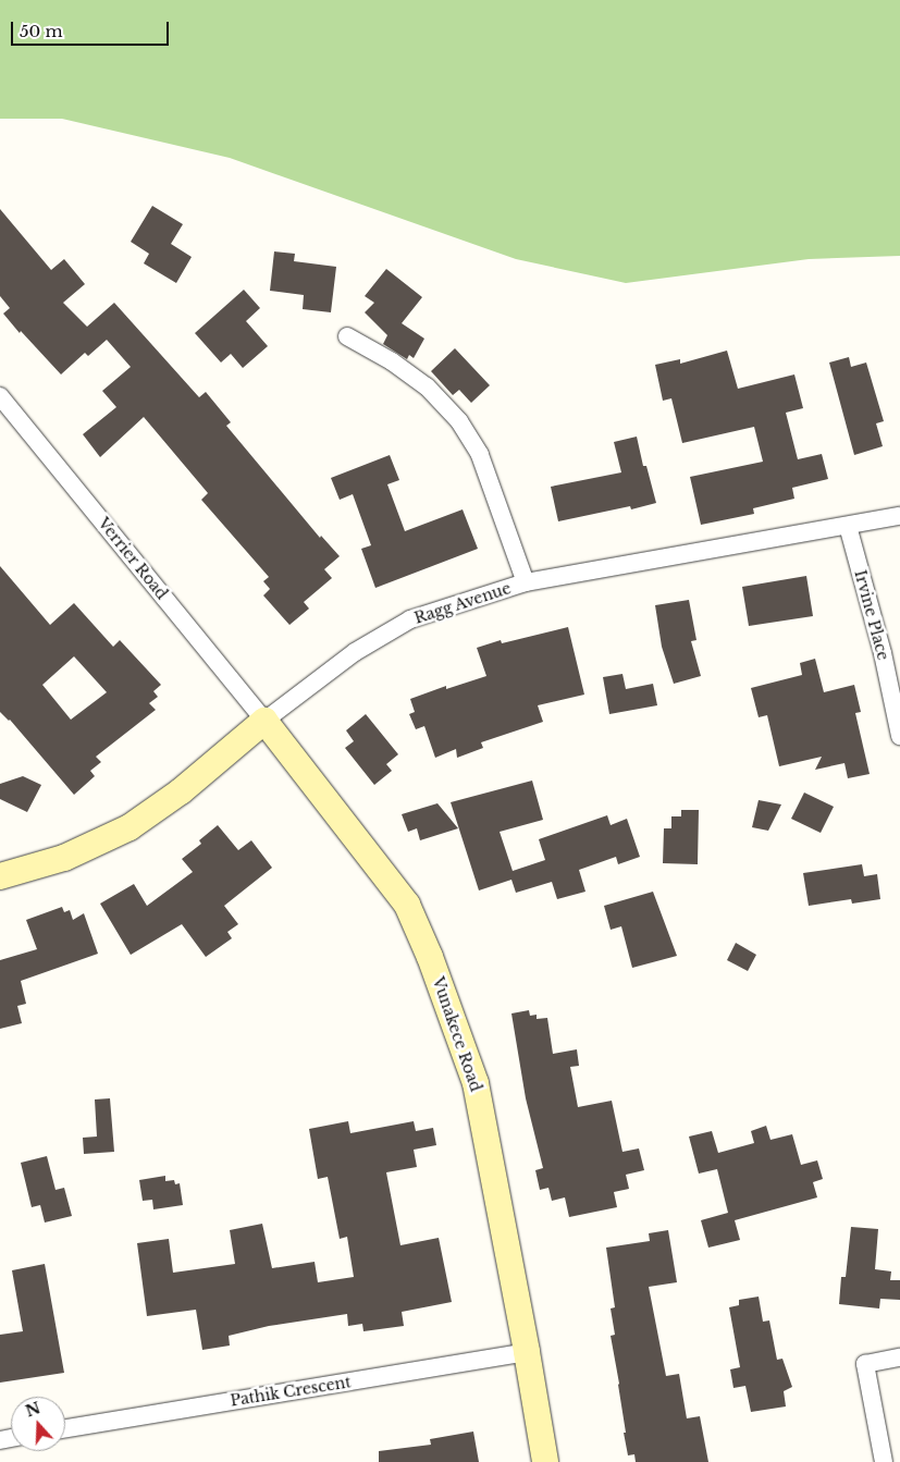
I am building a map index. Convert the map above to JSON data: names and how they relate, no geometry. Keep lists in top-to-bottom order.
{
  "streets": {
    "main road": ["Ragg Avenue", "Vunakece Road"],
    "street": ["Verrier Road", "Irvine Place", "Pathik Crescent"]
  },
  "crossings": [
    ["Verrier Road", "Ragg Avenue"],
    ["Verrier Road", "Vunakece Road"],
    ["Ragg Avenue", "Irvine Place"],
    ["Ragg Avenue", "Vunakece Road"],
    ["Vunakece Road", "Pathik Crescent"]
  ],
  "scale_bar": "50 m",
  "north": "top"
}
